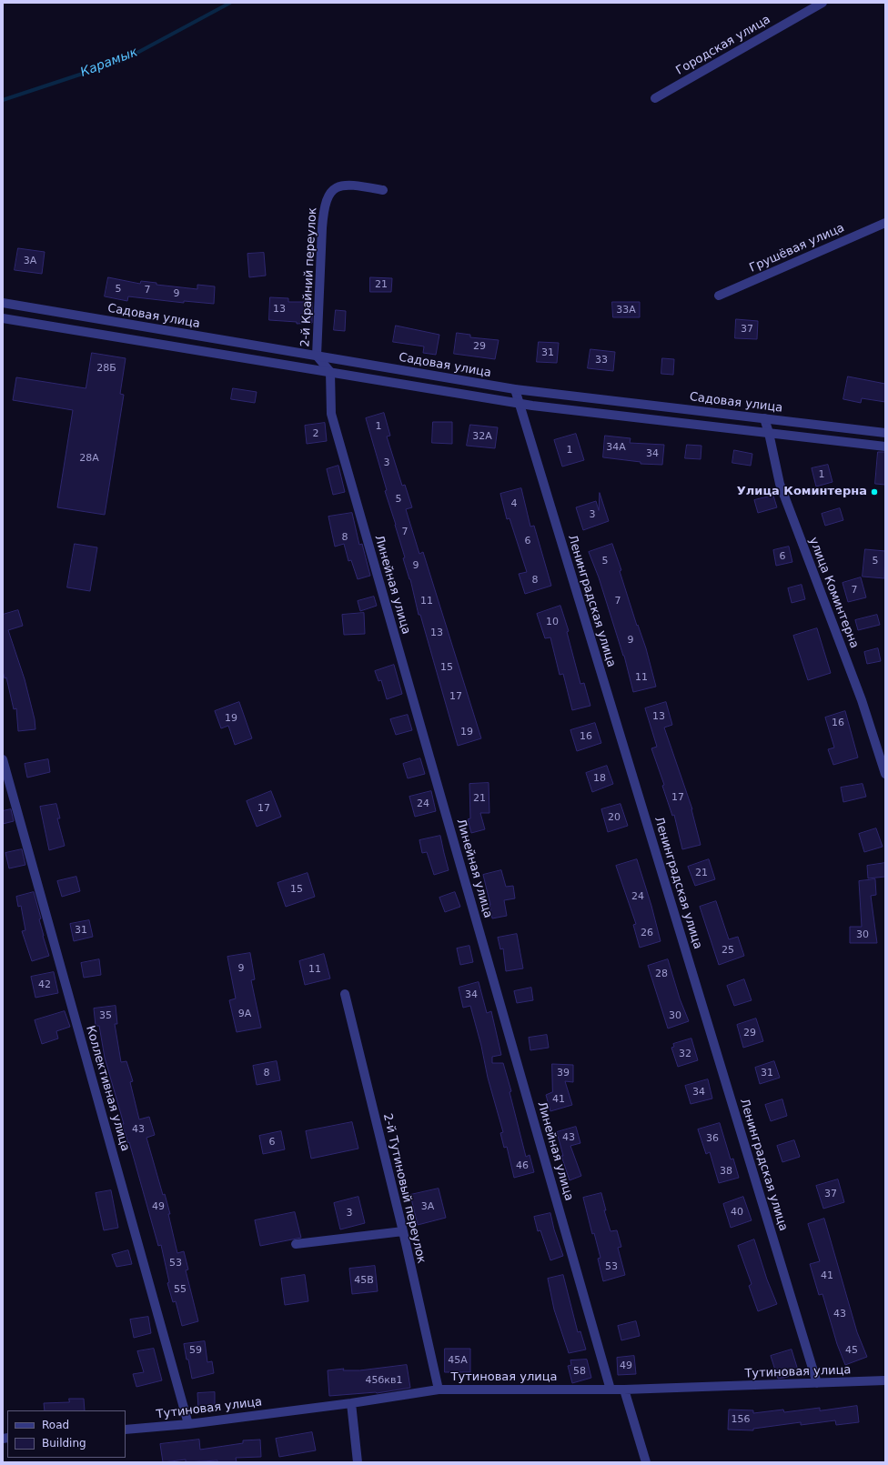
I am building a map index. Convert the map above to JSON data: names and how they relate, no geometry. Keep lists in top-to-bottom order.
{
  "streets": {
    "street": [
      "Городская улица",
      "Грушёвая улица",
      "2-й Крайний переулок",
      "Садовая улица",
      "Линейная улица",
      "улица Коминтерна",
      "Ленинградская улица",
      "Коллективная улица",
      "2-й Тутиновый переулок",
      "Тутиновая улица"
    ]
  },
  "crossings": [
    ["2-й Крайний переулок", "Садовая улица"],
    ["Садовая улица", "улица Коминтерна"],
    ["Садовая улица", "Ленинградская улица"],
    ["Линейная улица", "Тутиновая улица"],
    ["Ленинградская улица", "Тутиновая улица"],
    ["Коллективная улица", "Тутиновая улица"],
    ["2-й Тутиновый переулок", "Тутиновая улица"]
  ],
  "water": ["Карамык"],
  "places": ["Улица Коминтерна"],
  "house_numbers": [
    "3А",
    "21",
    "5",
    "7",
    "9",
    "13",
    "33А",
    "37",
    "29",
    "31",
    "33",
    "28Б",
    "1",
    "2",
    "32А",
    "34А",
    "1",
    "34",
    "28А",
    "3",
    "1",
    "5",
    "4",
    "3",
    "7",
    "8",
    "6",
    "6",
    "5",
    "5",
    "9",
    "8",
    "7",
    "11",
    "7",
    "10",
    "13",
    "9",
    "15",
    "11",
    "17",
    "13",
    "19",
    "16",
    "19",
    "16",
    "18",
    "17",
    "21",
    "24",
    "17",
    "20",
    "21",
    "15",
    "24",
    "31",
    "26",
    "30",
    "25",
    "9",
    "11",
    "28",
    "42",
    "34",
    "9А",
    "35",
    "30",
    "29",
    "32",
    "8",
    "39",
    "31",
    "34",
    "41",
    "43",
    "43",
    "36",
    "6",
    "46",
    "38",
    "37",
    "49",
    "3А",
    "40",
    "3",
    "53",
    "53",
    "41",
    "45В",
    "55",
    "43",
    "59",
    "45",
    "45А",
    "49",
    "58",
    "45бкв1",
    "156"
  ],
  "legend": ["Road", "Building"]
}
